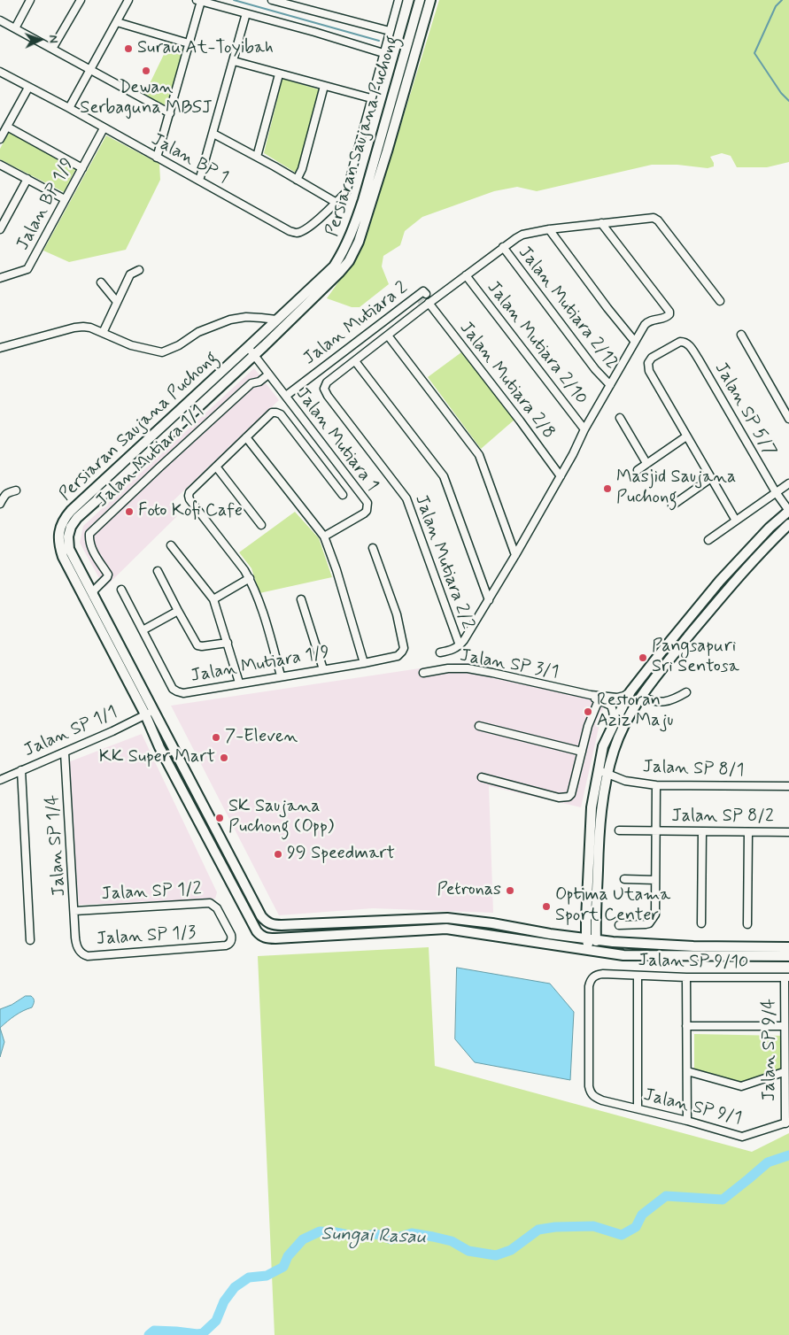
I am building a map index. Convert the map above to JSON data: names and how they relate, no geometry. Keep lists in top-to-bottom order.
{
  "streets": {
    "street": [
      "Persiaran Saujana Puchong",
      "Jalan BP 1",
      "Jalan BP 1/9",
      "Jalan Mutiara 2/12",
      "Jalan Mutiara 2",
      "Jalan Mutiara 2/10",
      "Jalan Mutiara 2/8",
      "Jalan SP 5/7",
      "Jalan Mutiara 1",
      "Jalan Mutiara 1/1",
      "Jalan Mutiara 2/2",
      "Jalan Mutiara 1/9",
      "Jalan SP 3/1",
      "Jalan SP 1/1",
      "Jalan SP 8/1",
      "Jalan SP 8/2",
      "Jalan SP 1/4",
      "Jalan SP 1/2",
      "Jalan SP 1/3",
      "Jalan SP 9/10",
      "Jalan SP 9/4",
      "Jalan SP 9/1"
    ]
  },
  "crossings": [
    ["Persiaran Saujana Puchong", "Jalan Mutiara 1"],
    ["Persiaran Saujana Puchong", "Jalan SP 1/1"],
    ["Jalan BP 1", "Jalan BP 1/9"],
    ["Jalan Mutiara 2", "Jalan Mutiara 2/8"],
    ["Jalan Mutiara 2", "Jalan Mutiara 1"],
    ["Jalan Mutiara 1", "Jalan Mutiara 1/1"],
    ["Jalan SP 1/1", "Jalan SP 1/4"],
    ["Jalan SP 1/4", "Jalan SP 1/2"],
    ["Jalan SP 1/4", "Jalan SP 1/3"],
    ["Jalan SP 1/2", "Jalan SP 1/3"],
    ["Jalan SP 9/10", "Jalan SP 9/4"],
    ["Jalan SP 9/10", "Jalan SP 9/1"],
    ["Jalan SP 9/4", "Jalan SP 9/1"]
  ],
  "water": ["Sungai Rasau"],
  "places": [
    "Surau At-Toyibah",
    "Dewan Serbaguna MBSJ",
    "Masjid Saujana Puchong",
    "Foto Kofi Cafe",
    "Pangsapuri Sri Sentosa",
    "Restoran Aziz Maju",
    "7-Eleven",
    "KK Super Mart",
    "SK Saujana Puchong (Opp)",
    "99 Speedmart",
    "Petronas",
    "Optima Utama Sport Center"
  ],
  "north": "right"
}
